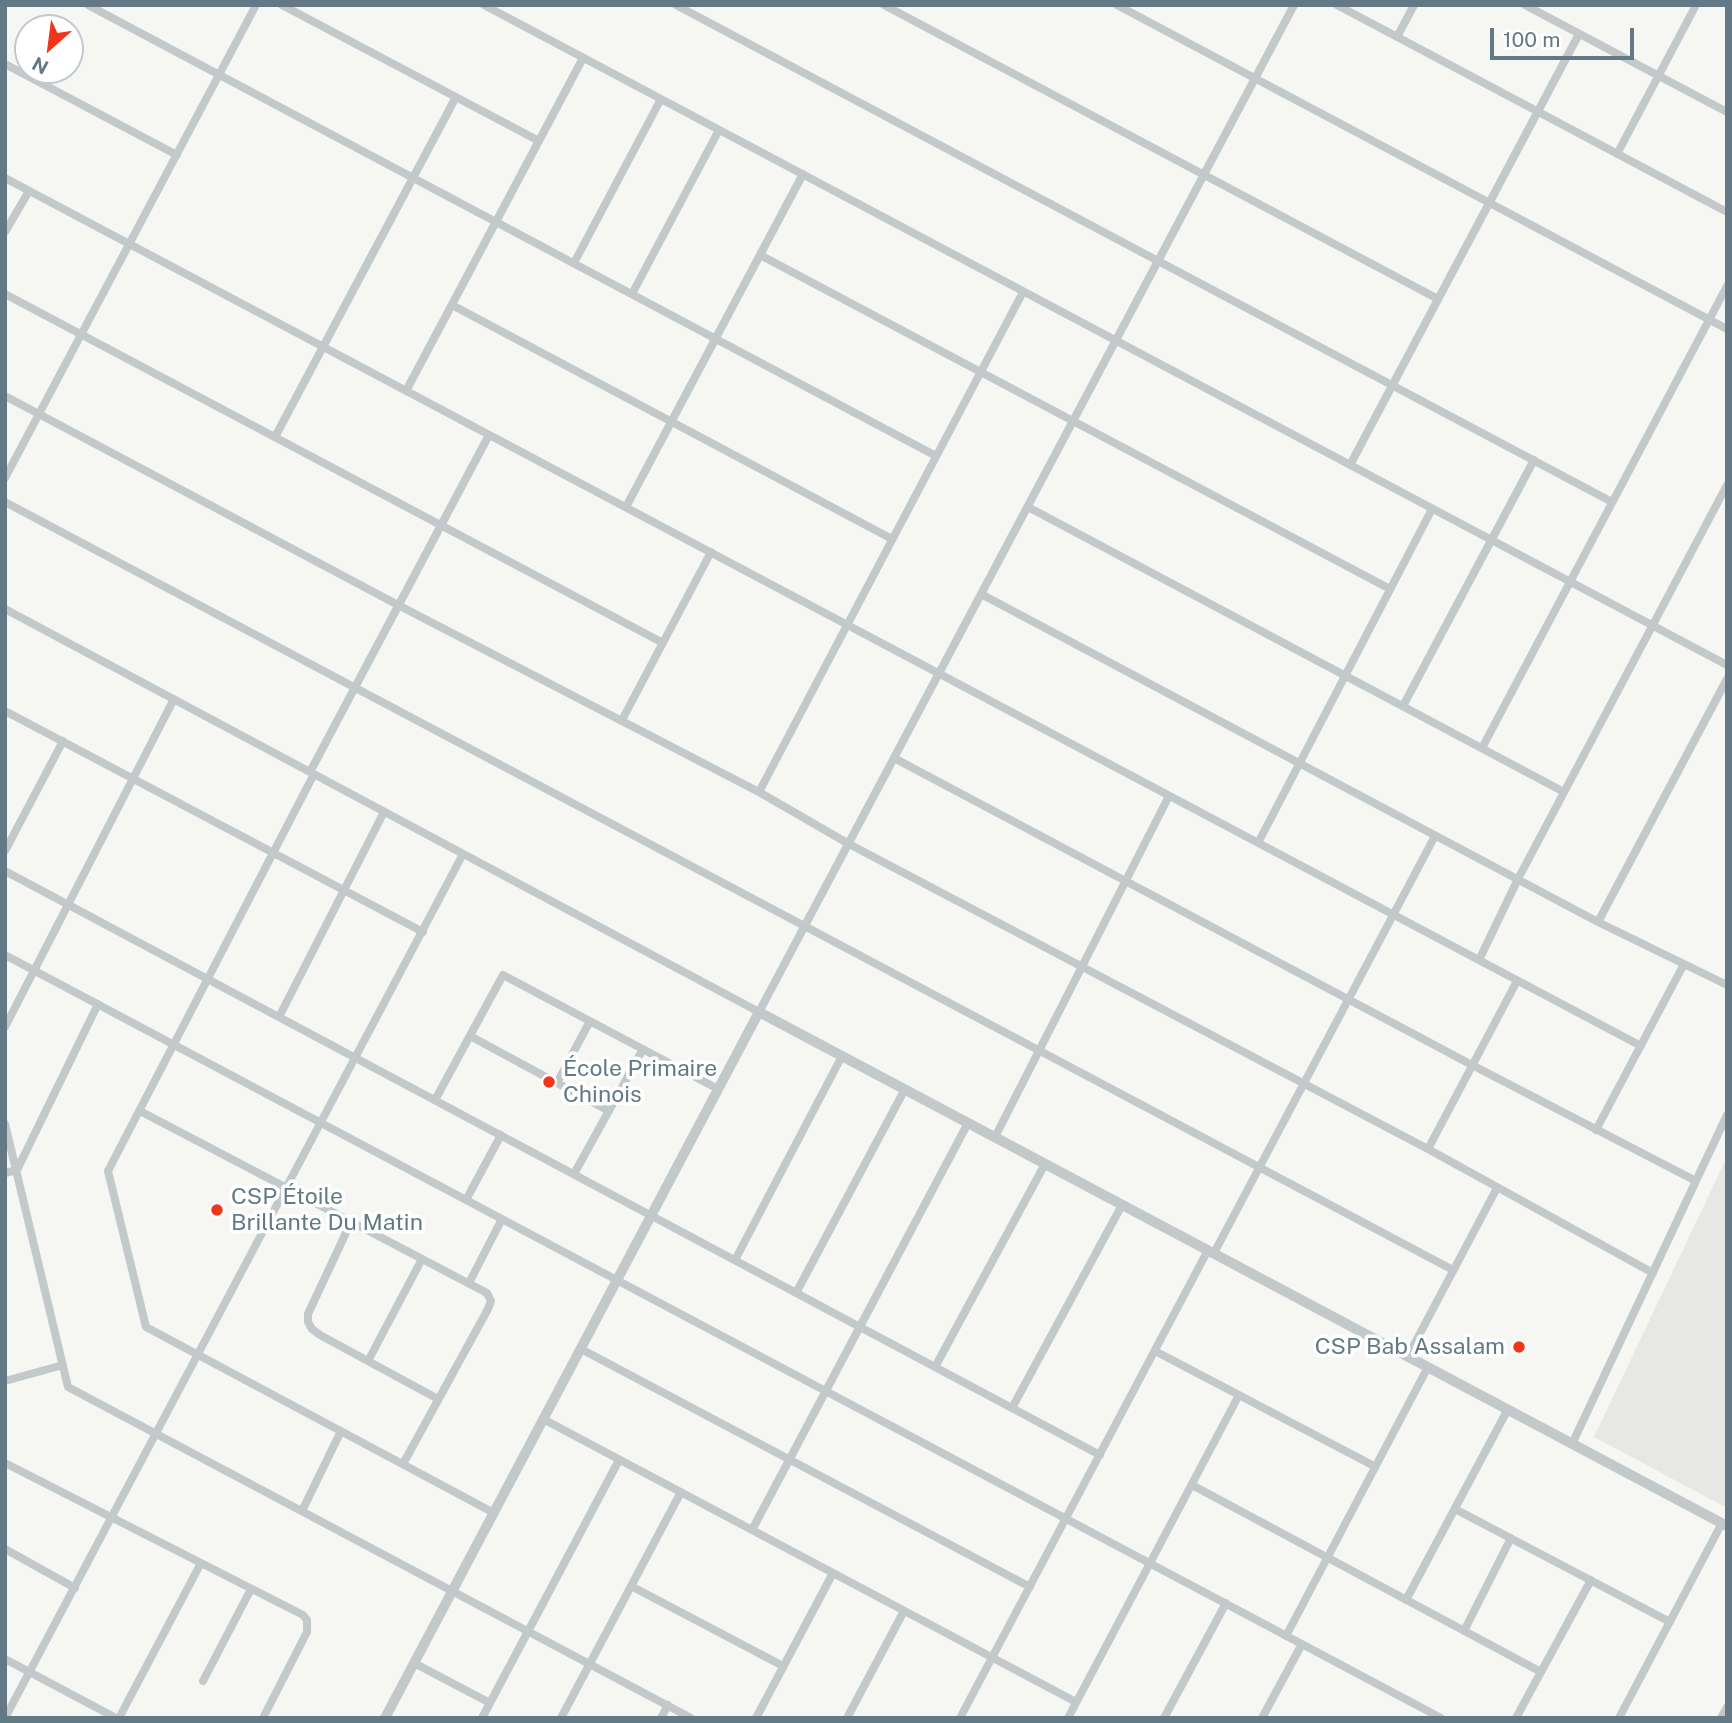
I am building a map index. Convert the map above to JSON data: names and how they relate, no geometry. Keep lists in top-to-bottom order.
{
  "places": ["École Primaire Chinois", "CSP Étoile Brillante Du Matin", "CSP Bab Assalam"],
  "scale_bar": "100 m",
  "north": "bottom left"
}
